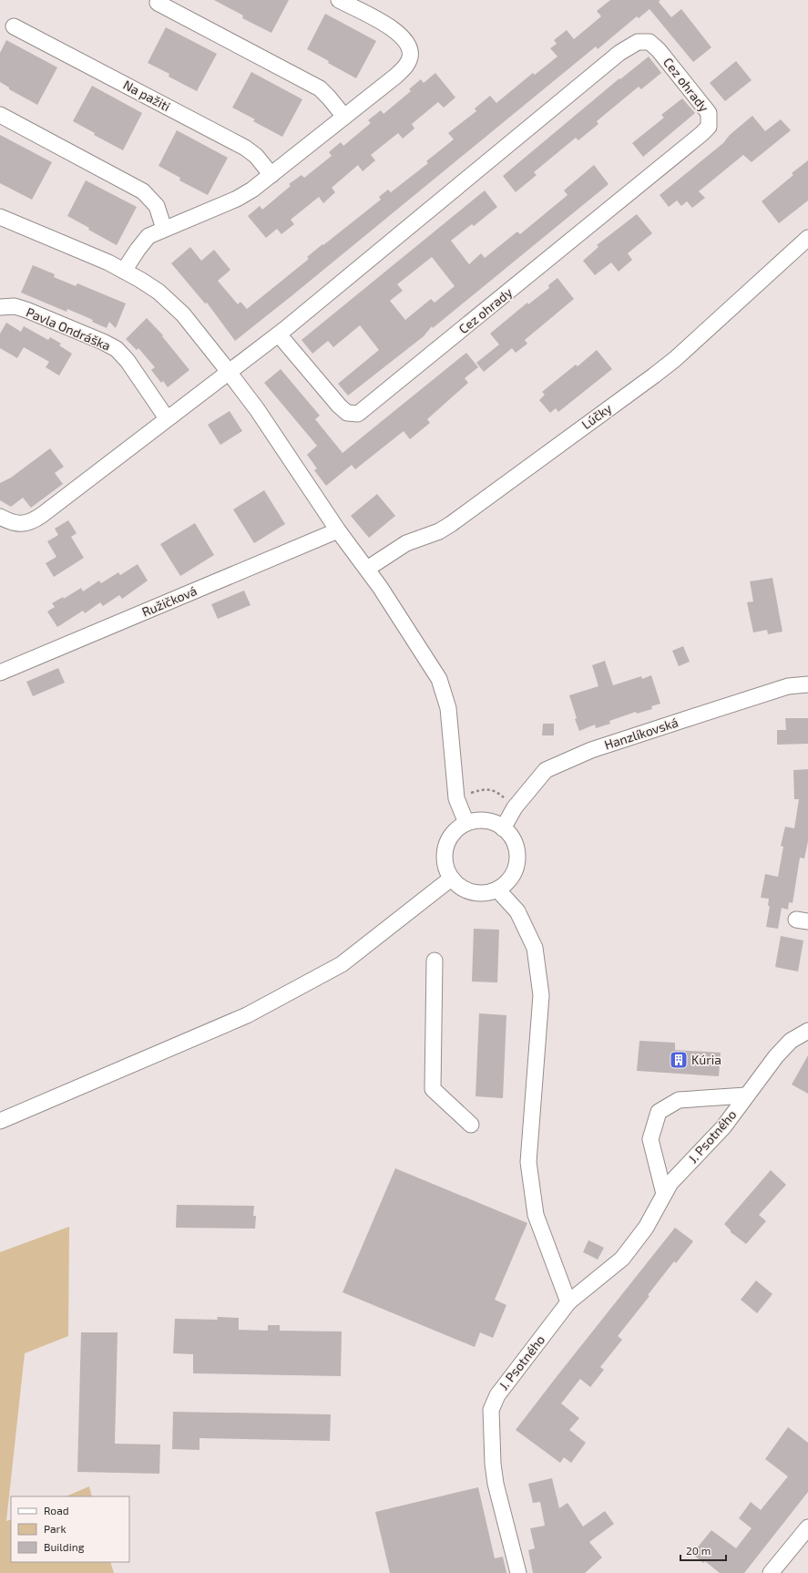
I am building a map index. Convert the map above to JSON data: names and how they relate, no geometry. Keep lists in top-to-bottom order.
{
  "streets": {
    "street": [
      "Cez ohrady",
      "Na pažiti",
      "Pavla Ondráška",
      "Lúčky",
      "Ružičková",
      "Hanzlíkovská",
      "J. Psotného"
    ]
  },
  "places": {
    "building": ["Kúria"]
  },
  "legend": ["Road", "Park", "Building"],
  "scale_bar": "20 m"
}
